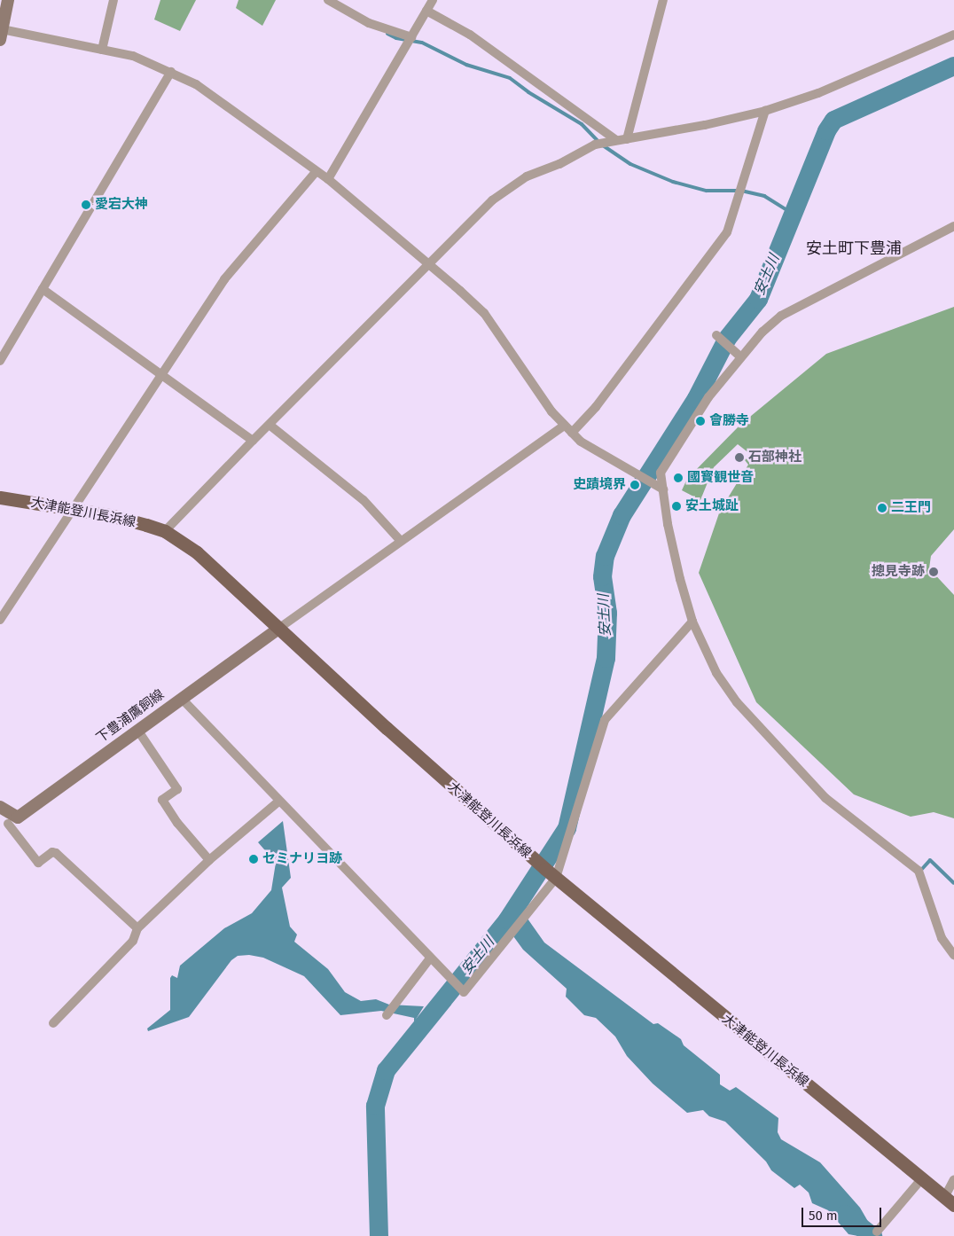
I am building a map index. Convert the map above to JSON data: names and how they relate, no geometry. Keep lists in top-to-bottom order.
{
  "streets": {
    "main road": ["大津能登川長浜線", "下豊浦鷹飼線"]
  },
  "crossings": [
    ["大津能登川長浜線", "下豊浦鷹飼線"]
  ],
  "districts": ["安土町下豊浦"],
  "water": ["安土川"],
  "places": [
    "愛宕大神",
    "會勝寺",
    "石部神社",
    "國寳観世音",
    "史蹟境界",
    "安土城趾",
    "二王門",
    "摠見寺跡",
    "セミナリヨ跡"
  ],
  "scale_bar": "50 m"
}
